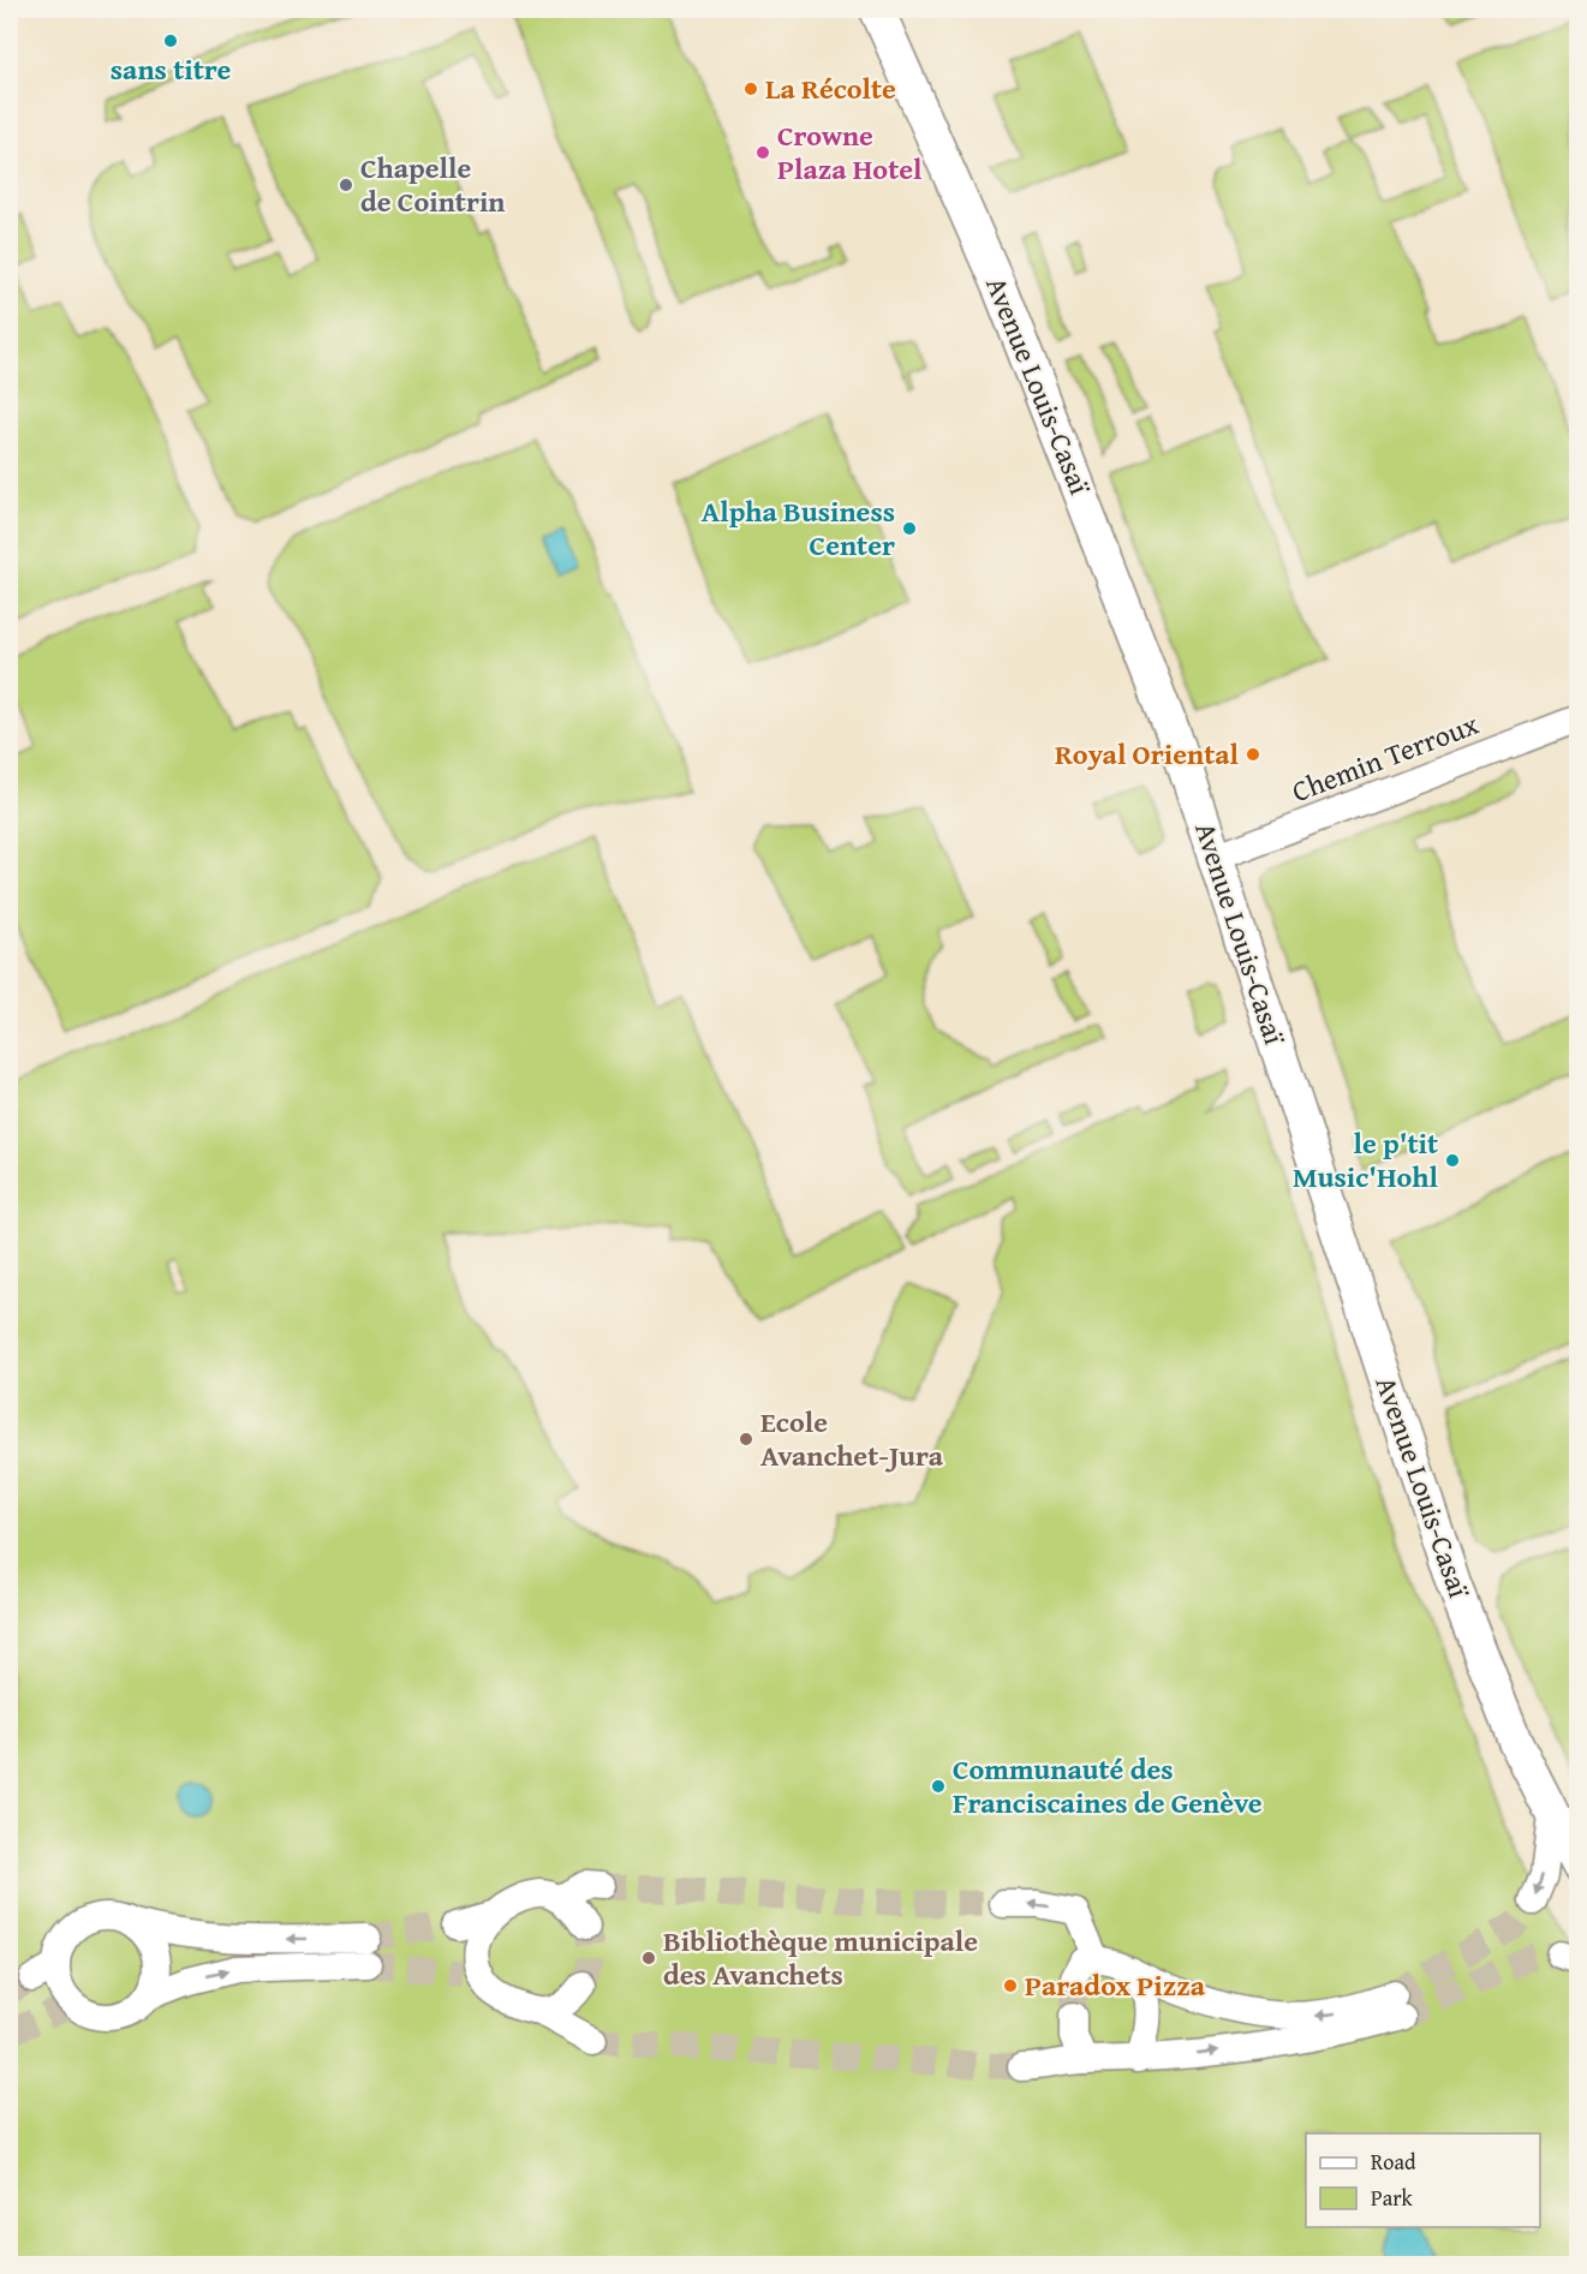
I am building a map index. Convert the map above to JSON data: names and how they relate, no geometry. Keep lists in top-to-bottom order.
{
  "streets": {
    "main road": ["Avenue Louis-Casaï"],
    "street": ["Chemin Terroux"]
  },
  "crossings": [
    ["Avenue Louis-Casaï", "Chemin Terroux"]
  ],
  "places": [
    "sans titre",
    "La Récolte",
    "Crowne Plaza Hotel",
    "Chapelle de Cointrin",
    "Alpha Business Center",
    "Royal Oriental",
    "le p'tit Music'Hohl",
    "Ecole Avanchet-Jura",
    "Communauté des Franciscaines de Genève",
    "Bibliothèque municipale des Avanchets",
    "Paradox Pizza"
  ],
  "legend": ["Road", "Park"]
}
